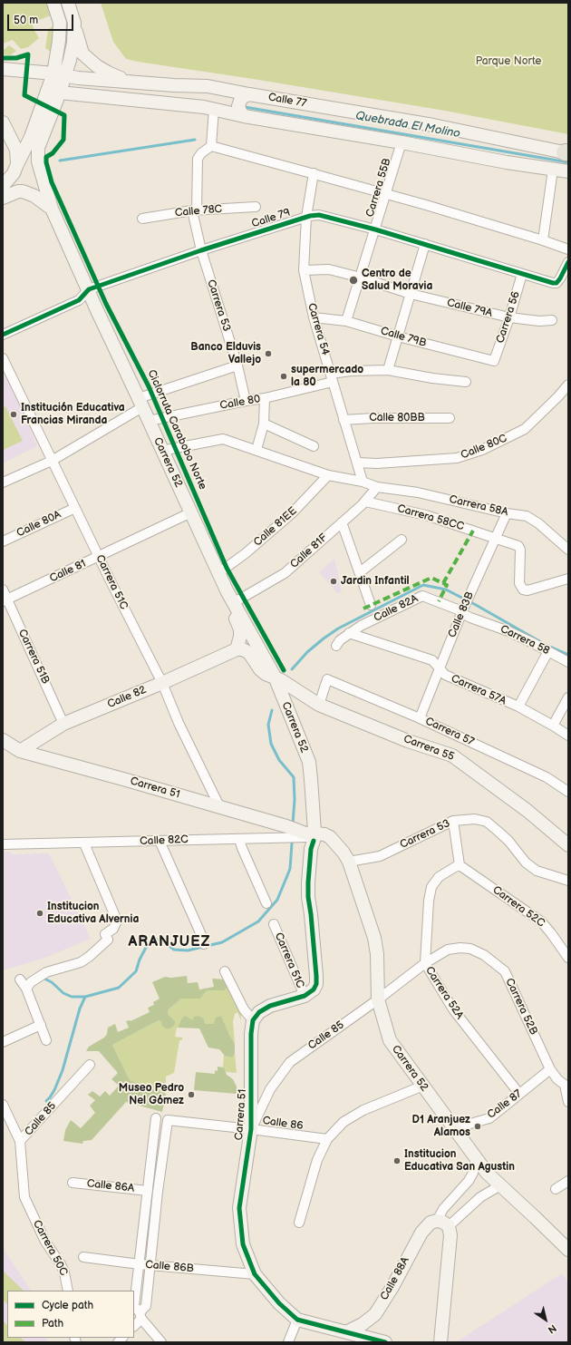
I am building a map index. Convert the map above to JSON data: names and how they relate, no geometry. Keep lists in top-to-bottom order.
{
  "streets": {
    "main road": [
      "Calle 77",
      "Carrera 52",
      "Calle 82",
      "Carrera 55",
      "Carrera 51",
      "Calle 88A"
    ],
    "street": [
      "Carrera 55B",
      "Calle 78C",
      "Calle 79",
      "Carrera 53",
      "Calle 79A",
      "Carrera 56",
      "Carrera 54",
      "Calle 79B",
      "Calle 80",
      "Calle 80BB",
      "Calle 80C",
      "Carrera 58A",
      "Carrera 58CC",
      "Calle 80A",
      "Calle 81EE",
      "Calle 81F",
      "Calle 81",
      "Carrera 51C",
      "Calle 82A",
      "Calle 83B",
      "Carrera 58",
      "Carrera 51B",
      "Carrera 57A",
      "Carrera 57",
      "Calle 82C",
      "Carrera 52C",
      "Carrera 52A",
      "Carrera 52B",
      "Calle 85",
      "Calle 87",
      "Calle 86",
      "Calle 86A",
      "Carrera 50C",
      "Calle 86B"
    ],
    "cycle path": ["Ciclorruta Carabobo Norte"]
  },
  "crossings": [
    ["Calle 77", "Carrera 55B"],
    ["Calle 77", "Carrera 52"],
    ["Carrera 55B", "Calle 79"],
    ["Carrera 55B", "Calle 79A"],
    ["Carrera 55B", "Calle 79B"],
    ["Calle 78C", "Carrera 53"],
    ["Calle 79", "Carrera 53"],
    ["Calle 79", "Carrera 56"],
    ["Calle 79", "Carrera 54"],
    ["Calle 79", "Carrera 52"],
    ["Carrera 53", "Calle 80"],
    ["Carrera 53", "Carrera 52"],
    ["Calle 79A", "Carrera 56"],
    ["Calle 79A", "Carrera 54"],
    ["Carrera 56", "Calle 79B"],
    ["Carrera 54", "Calle 79B"],
    ["Carrera 54", "Calle 80"],
    ["Carrera 54", "Calle 80BB"],
    ["Carrera 54", "Calle 80C"],
    ["Calle 80", "Carrera 52"],
    ["Carrera 52", "Calle 81EE"],
    ["Carrera 52", "Calle 81F"],
    ["Carrera 52", "Calle 81"],
    ["Carrera 52", "Carrera 55"],
    ["Carrera 52", "Carrera 51"],
    ["Carrera 52", "Calle 82C"],
    ["Carrera 52", "Calle 85"],
    ["Carrera 52", "Calle 87"],
    ["Carrera 52", "Calle 88A"],
    ["Carrera 58A", "Calle 81F"],
    ["Carrera 58A", "Calle 83B"],
    ["Carrera 58CC", "Calle 81F"],
    ["Carrera 58CC", "Calle 83B"],
    ["Calle 80A", "Carrera 51C"],
    ["Calle 81", "Carrera 51C"],
    ["Calle 81", "Carrera 51B"],
    ["Carrera 51C", "Calle 82"],
    ["Carrera 51C", "Carrera 51"],
    ["Calle 82A", "Calle 83B"],
    ["Calle 82A", "Carrera 58"],
    ["Calle 82A", "Carrera 57A"],
    ["Calle 83B", "Carrera 57A"],
    ["Calle 83B", "Carrera 57"],
    ["Carrera 51B", "Calle 82"],
    ["Calle 82", "Carrera 51"],
    ["Carrera 57", "Carrera 55"],
    ["Carrera 51", "Calle 82C"],
    ["Carrera 51", "Calle 85"],
    ["Carrera 51", "Calle 86"],
    ["Carrera 51", "Calle 86B"],
    ["Carrera 51", "Calle 88A"],
    ["Carrera 52C", "Carrera 52A"],
    ["Carrera 52A", "Carrera 52B"],
    ["Carrera 52A", "Calle 85"],
    ["Carrera 52A", "Calle 87"],
    ["Carrera 52B", "Calle 85"],
    ["Carrera 52B", "Calle 87"],
    ["Calle 85", "Calle 86"],
    ["Calle 85", "Carrera 50C"],
    ["Calle 86", "Calle 86B"]
  ],
  "districts": ["ARANJUEZ"],
  "water": ["Quebrada El Molino"],
  "parks": ["Parque Norte"],
  "places": [
    "Centro de Salud Moravia",
    "Banco Elduvis Vallejo",
    "supermercado la 80",
    "Institución Educativa Francias Miranda",
    "Jardin Infantil",
    "Institucion Educativa Alvernia",
    "Museo Pedro Nel Gómez",
    "D1 Aranjuez Alamos",
    "Institucion Educativa San Agustin"
  ],
  "legend": ["Cycle path", "Path"],
  "scale_bar": "50 m",
  "north": "bottom right"
}
